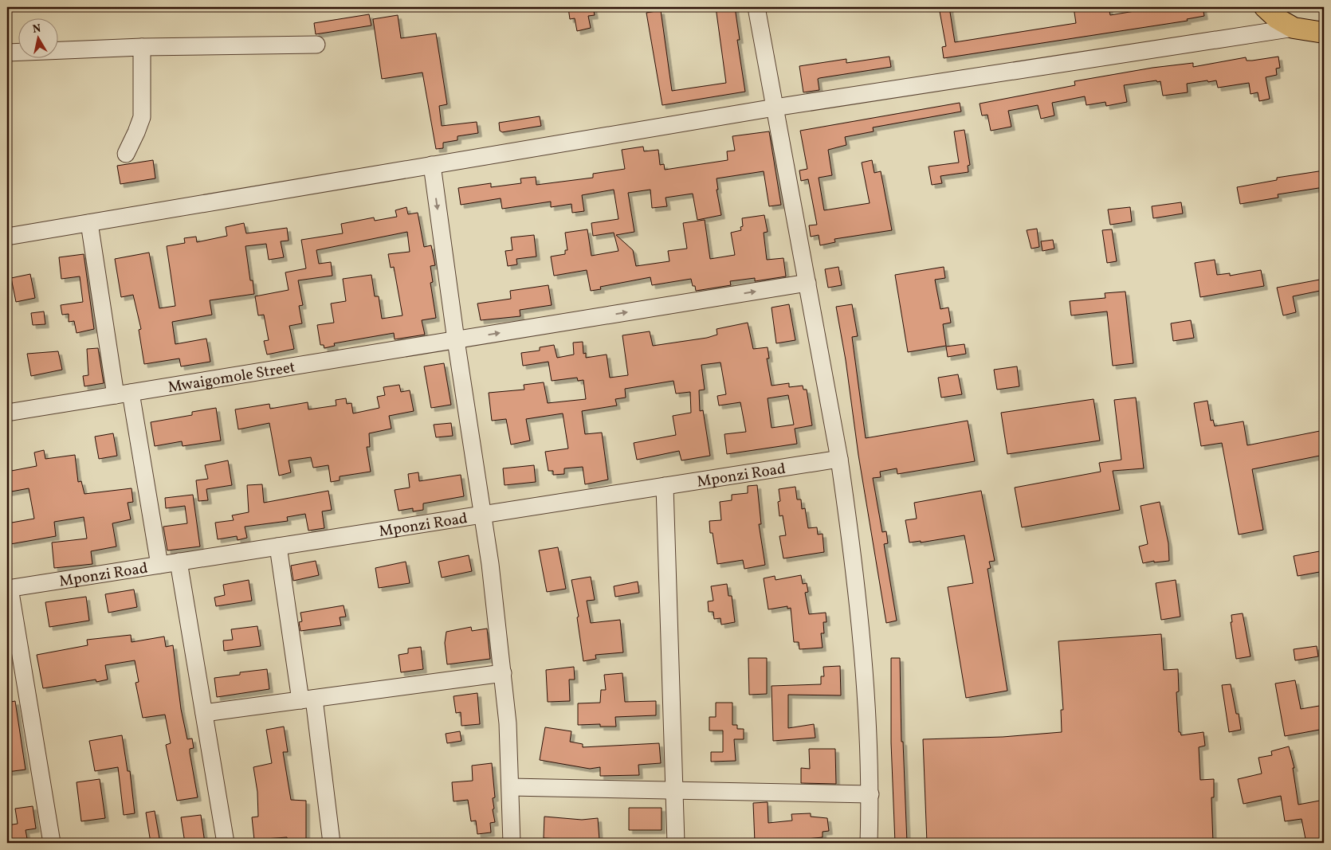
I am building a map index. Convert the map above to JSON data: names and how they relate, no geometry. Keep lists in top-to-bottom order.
{
  "streets": {
    "street": ["Mwaigomole Street", "Mponzi Road"]
  },
  "one_way": ["Mwaigomole Street"],
  "north": "top"
}
